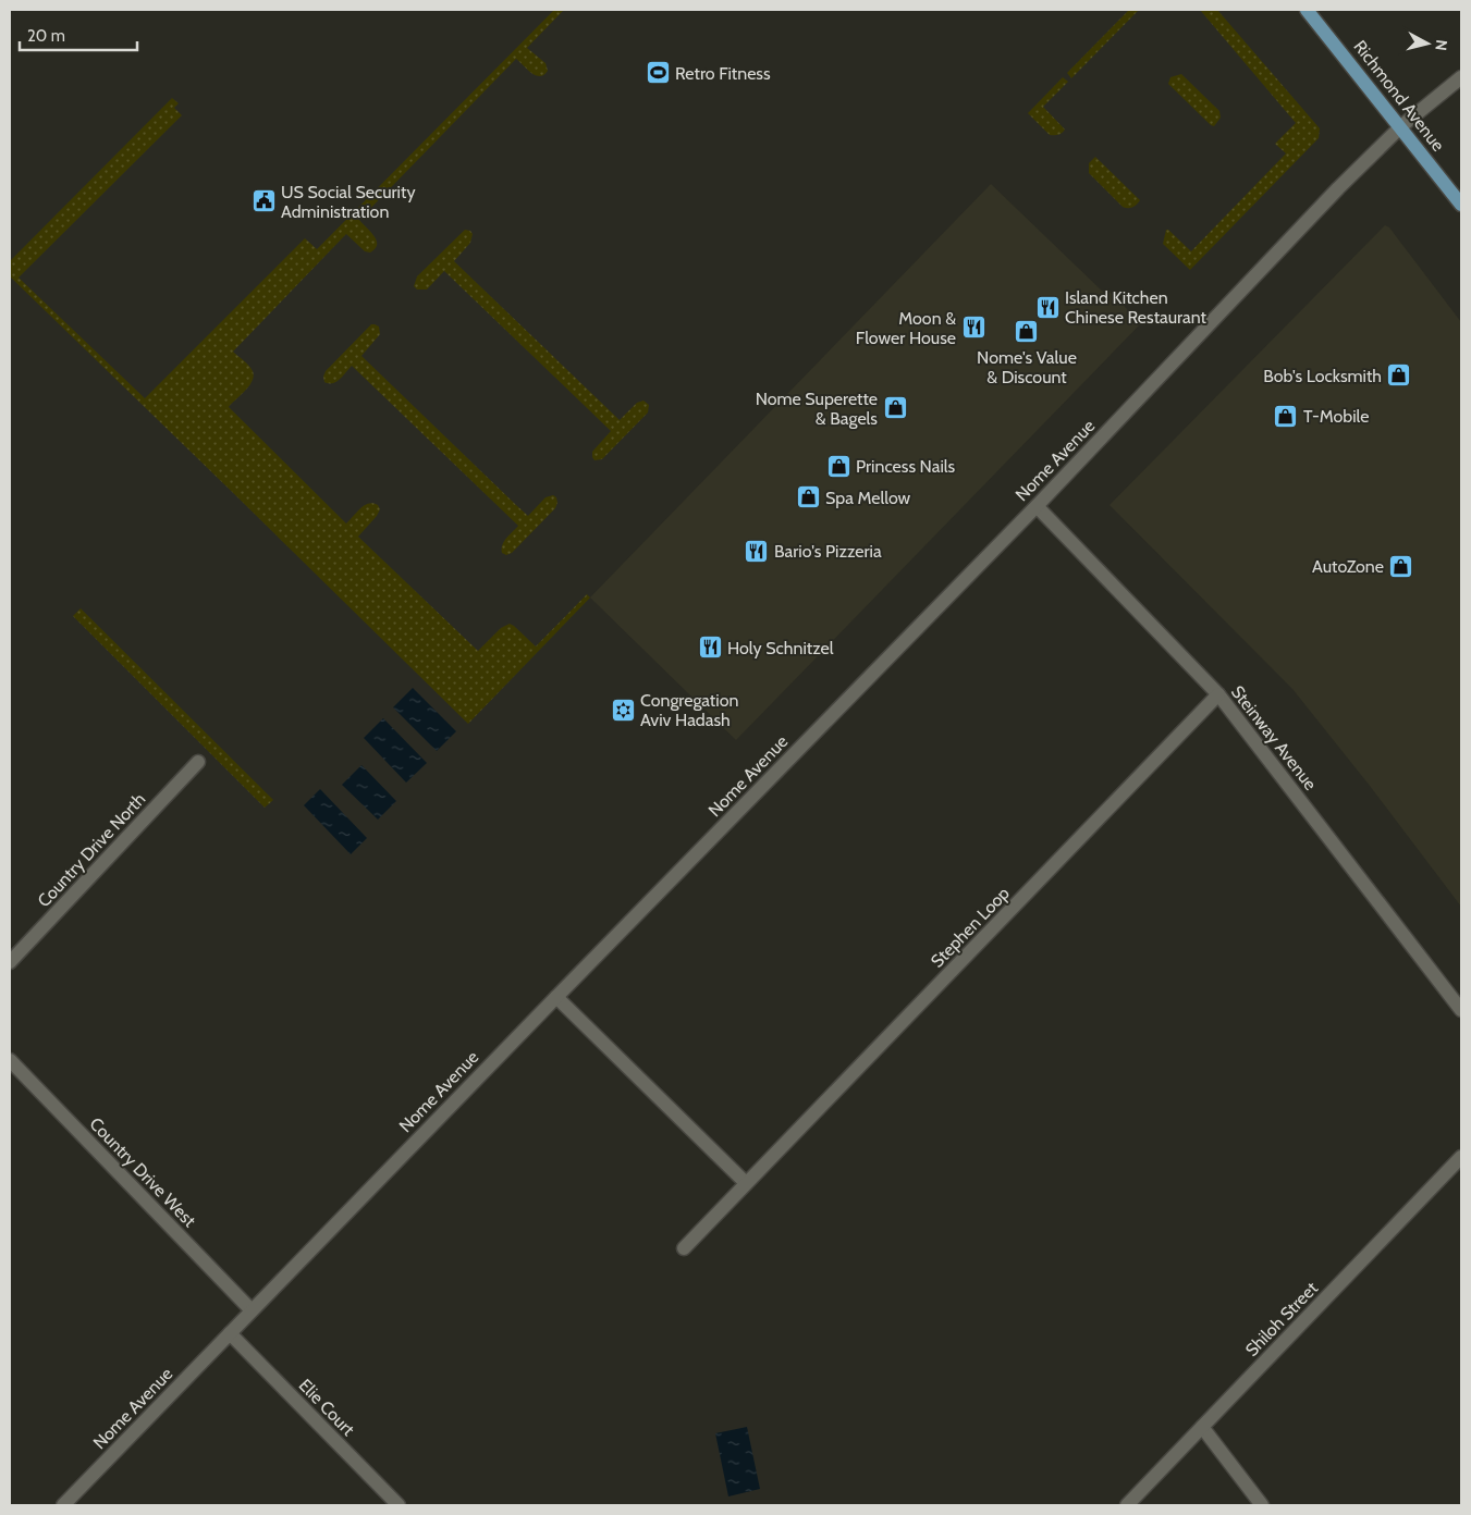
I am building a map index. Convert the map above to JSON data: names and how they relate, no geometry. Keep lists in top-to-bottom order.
{
  "streets": {
    "main road": ["Richmond Avenue"],
    "street": [
      "Nome Avenue",
      "Steinway Avenue",
      "Country Drive North",
      "Stephen Loop",
      "Country Drive West",
      "Shiloh Street",
      "Elie Court"
    ]
  },
  "crossings": [
    ["Richmond Avenue", "Nome Avenue"],
    ["Nome Avenue", "Steinway Avenue"],
    ["Nome Avenue", "Country Drive West"],
    ["Nome Avenue", "Elie Court"],
    ["Steinway Avenue", "Stephen Loop"]
  ],
  "places": {
    "sports": ["Retro Fitness"],
    "public building": ["US Social Security Administration"],
    "restaurant": [
      "Island Kitchen Chinese Restaurant",
      "Moon & Flower House",
      "Bario's Pizzeria",
      "Holy Schnitzel"
    ],
    "shop": [
      "Nome's Value & Discount",
      "Bob's Locksmith",
      "Nome Superette & Bagels",
      "T-Mobile",
      "Princess Nails",
      "Spa Mellow",
      "AutoZone"
    ],
    "synagogue": ["Congregation Aviv Hadash"]
  },
  "scale_bar": "20 m",
  "north": "right"
}
